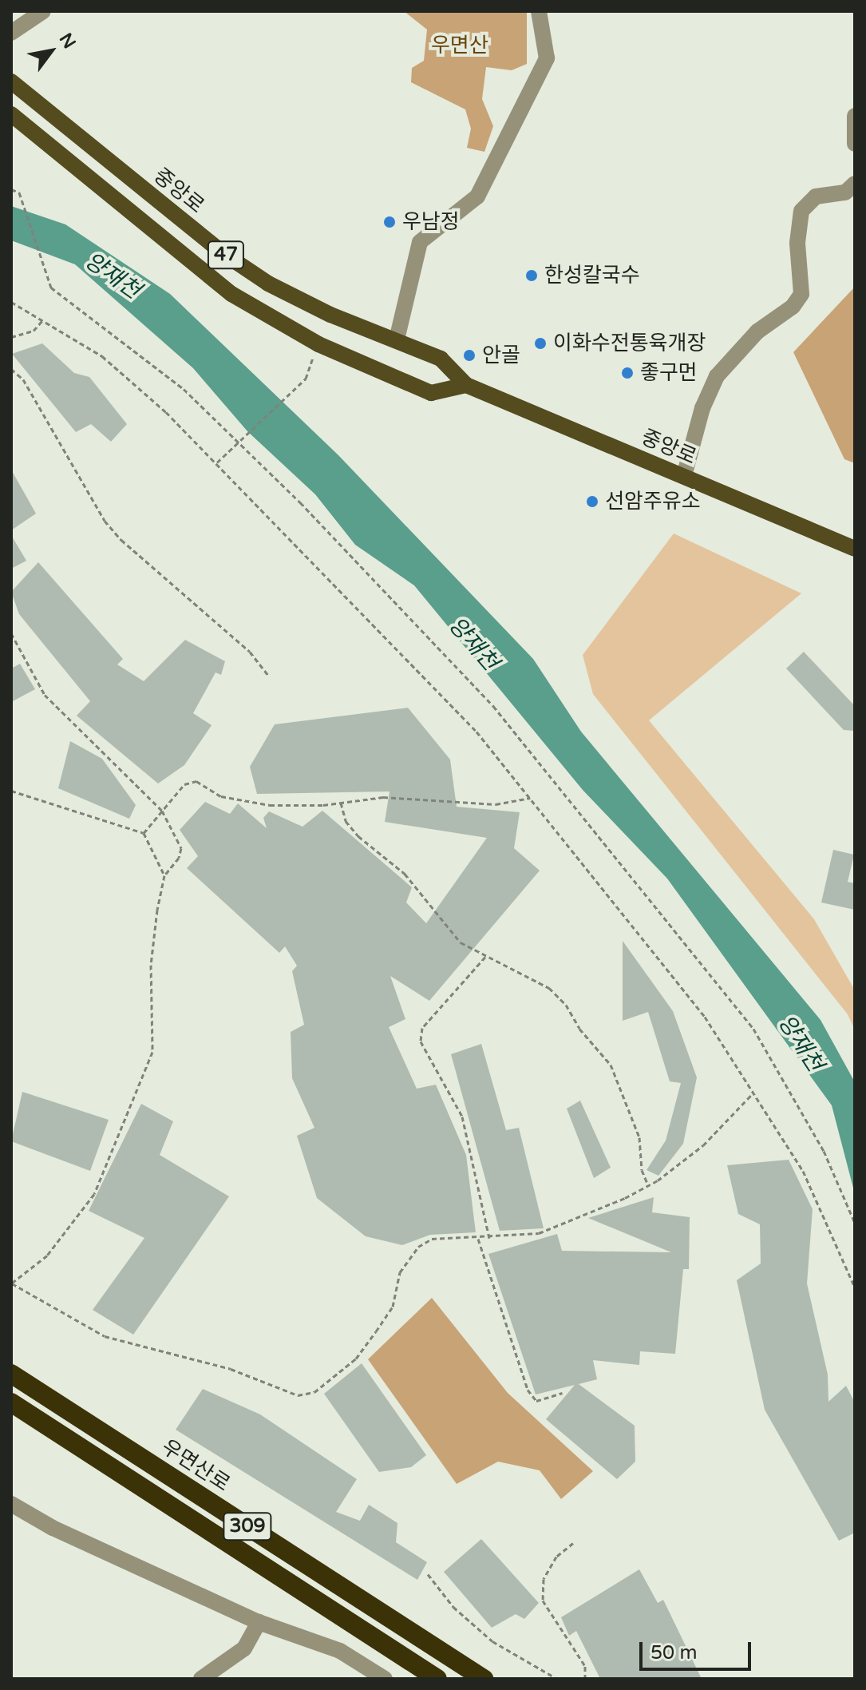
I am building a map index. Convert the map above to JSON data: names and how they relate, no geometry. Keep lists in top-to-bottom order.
{
  "streets": {
    "highway": ["우면산로", "309"],
    "main road": ["중앙로", "47"]
  },
  "crossings": [
    ["중앙로", "47"]
  ],
  "water": ["양재천"],
  "parks": ["우면산"],
  "places": [
    "우남정",
    "한성칼국수",
    "이화수전통육개장",
    "안골",
    "좋구먼",
    "선암주유소"
  ],
  "scale_bar": "50 m",
  "north": "top right"
}
